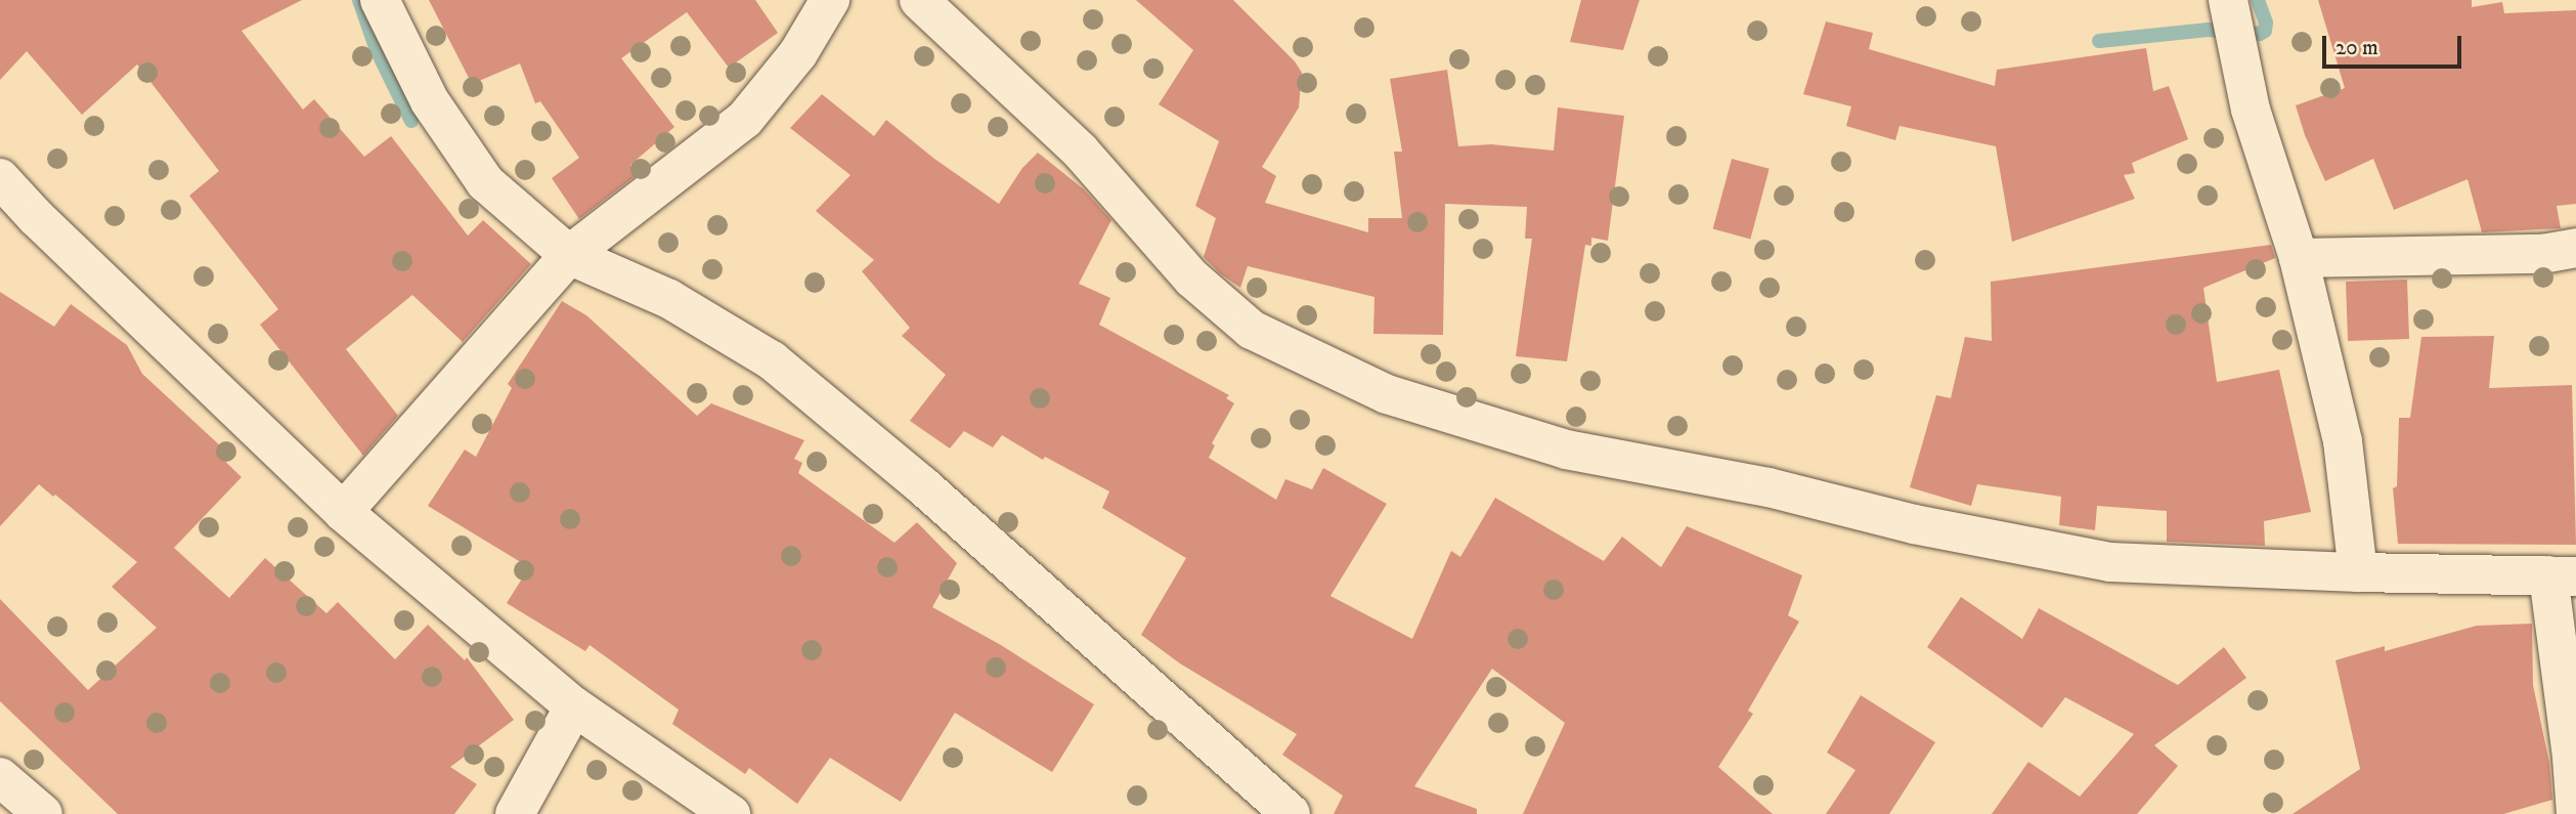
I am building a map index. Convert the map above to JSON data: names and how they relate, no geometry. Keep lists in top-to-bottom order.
{
  "scale_bar": "20 m"
}
